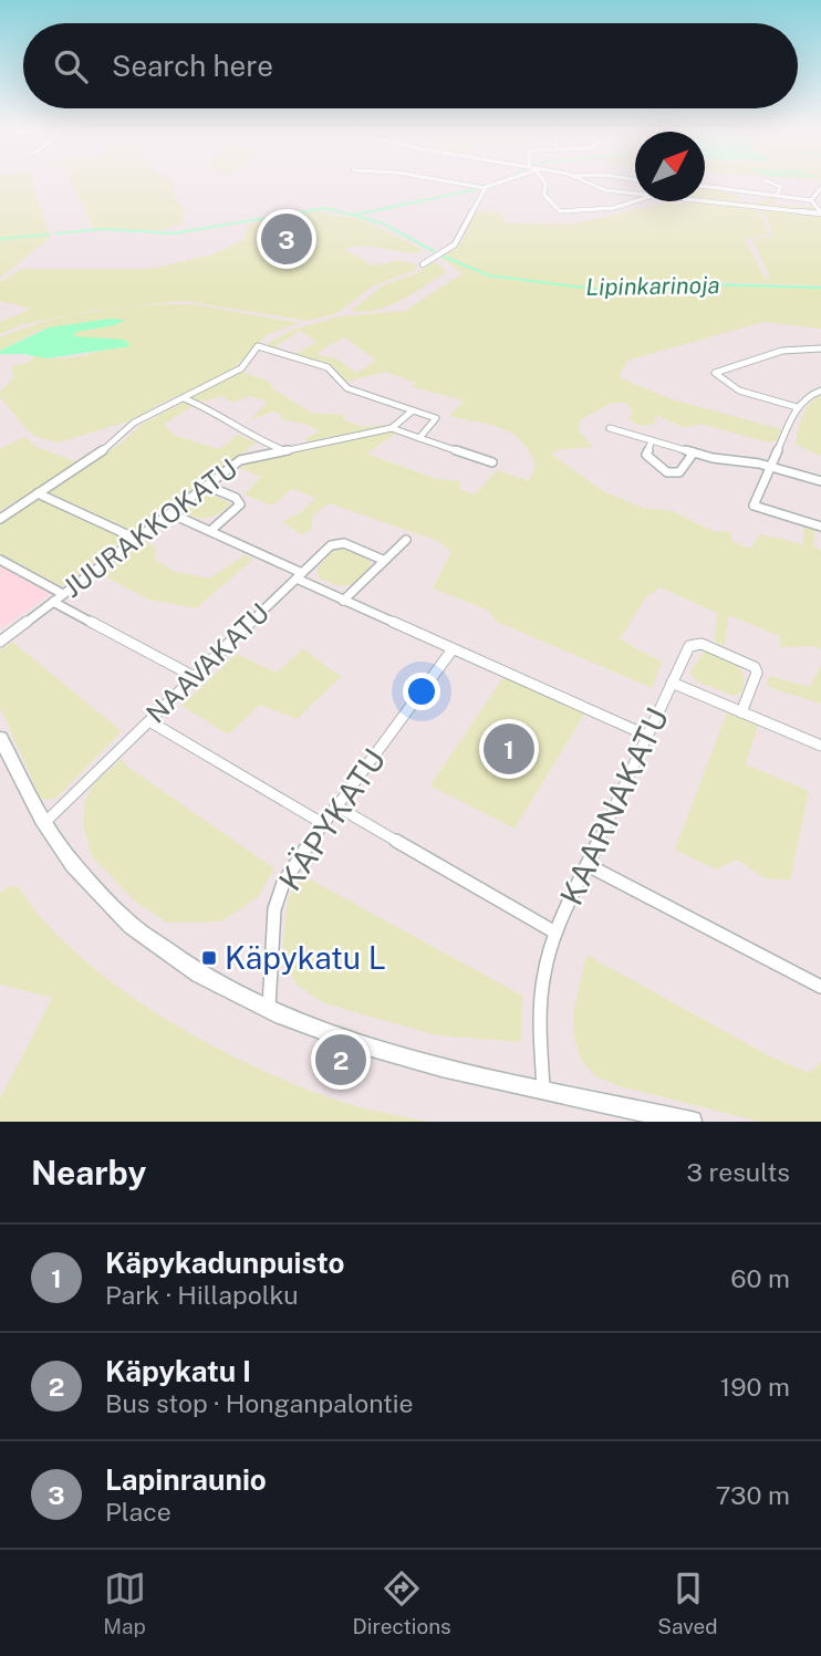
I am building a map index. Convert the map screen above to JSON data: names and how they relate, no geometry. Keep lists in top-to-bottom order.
{
  "streets": {
    "street": [
      "JUURAKKOKATU",
      "NAAVAKATU",
      "KAARNAKATU",
      "KÄPYKATU"
    ]
  },
  "water": ["Lipinkarinoja"],
  "places": {
    "transit": ["Käpykatu L"]
  },
  "north": "top right",
  "page": {
    "search": "Search here",
    "pins": ["3", "1", "2"],
    "heading": ["Nearby", "3 results"],
    "list": [
      {
        "mark": "1",
        "name": "Käpykadunpuisto",
        "note": "Park · Hillapolku",
        "value": "60 m"
      },
      {
        "mark": "2",
        "name": "Käpykatu I",
        "note": "Bus stop · Honganpalontie",
        "value": "190 m"
      },
      {
        "mark": "3",
        "name": "Lapinraunio",
        "note": "Place",
        "value": "730 m"
      }
    ],
    "nav": ["Map", "Directions", "Saved"]
  }
}
